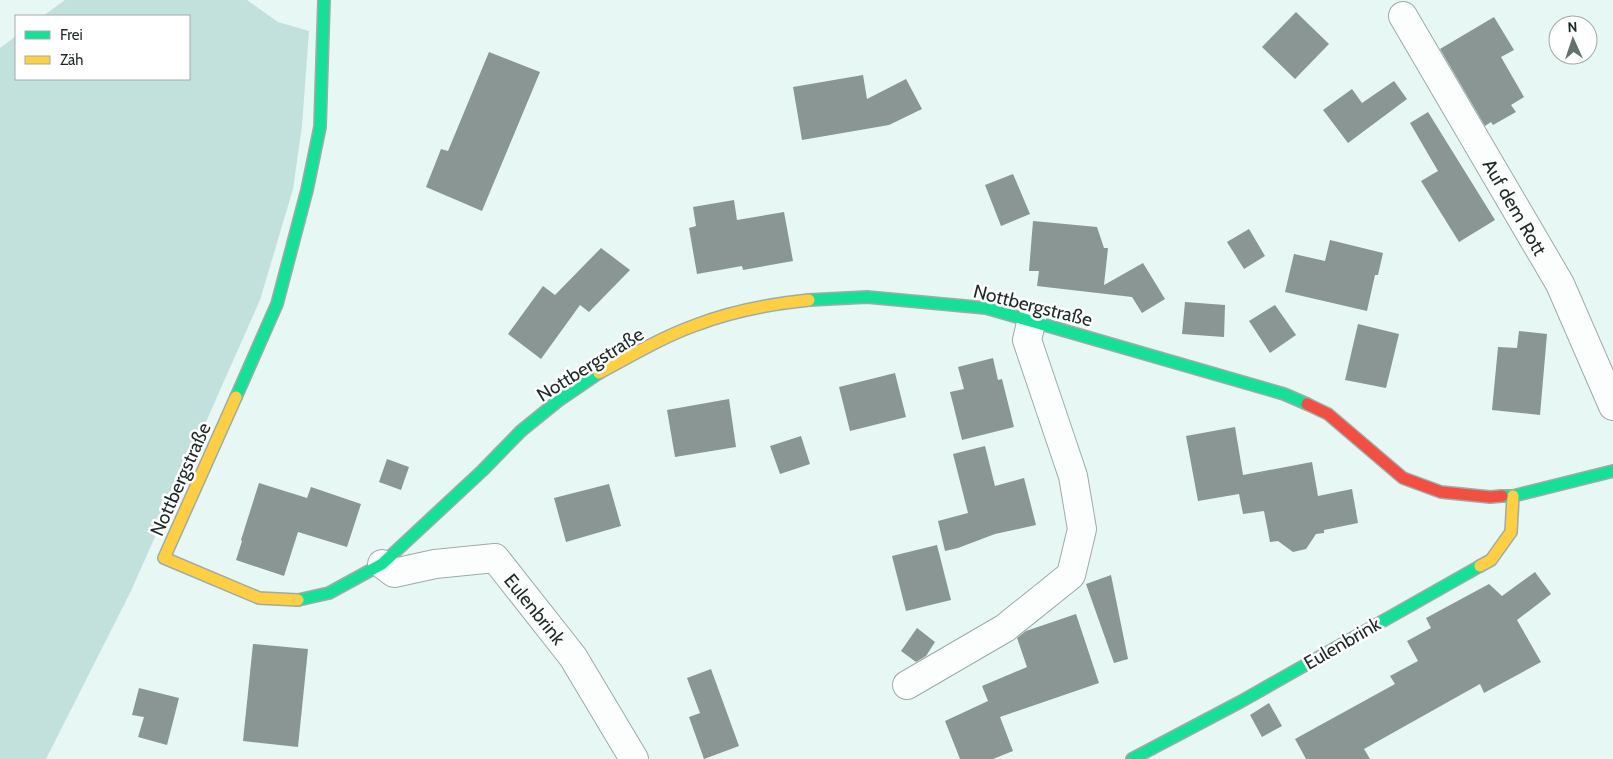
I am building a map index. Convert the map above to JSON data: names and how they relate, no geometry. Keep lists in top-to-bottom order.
{
  "streets": {
    "street": ["Auf dem Rott", "Nottbergstraße", "Eulenbrink"]
  },
  "crossings": [
    ["Nottbergstraße", "Eulenbrink"]
  ],
  "legend": ["Frei", "Zäh"],
  "north": "top"
}
